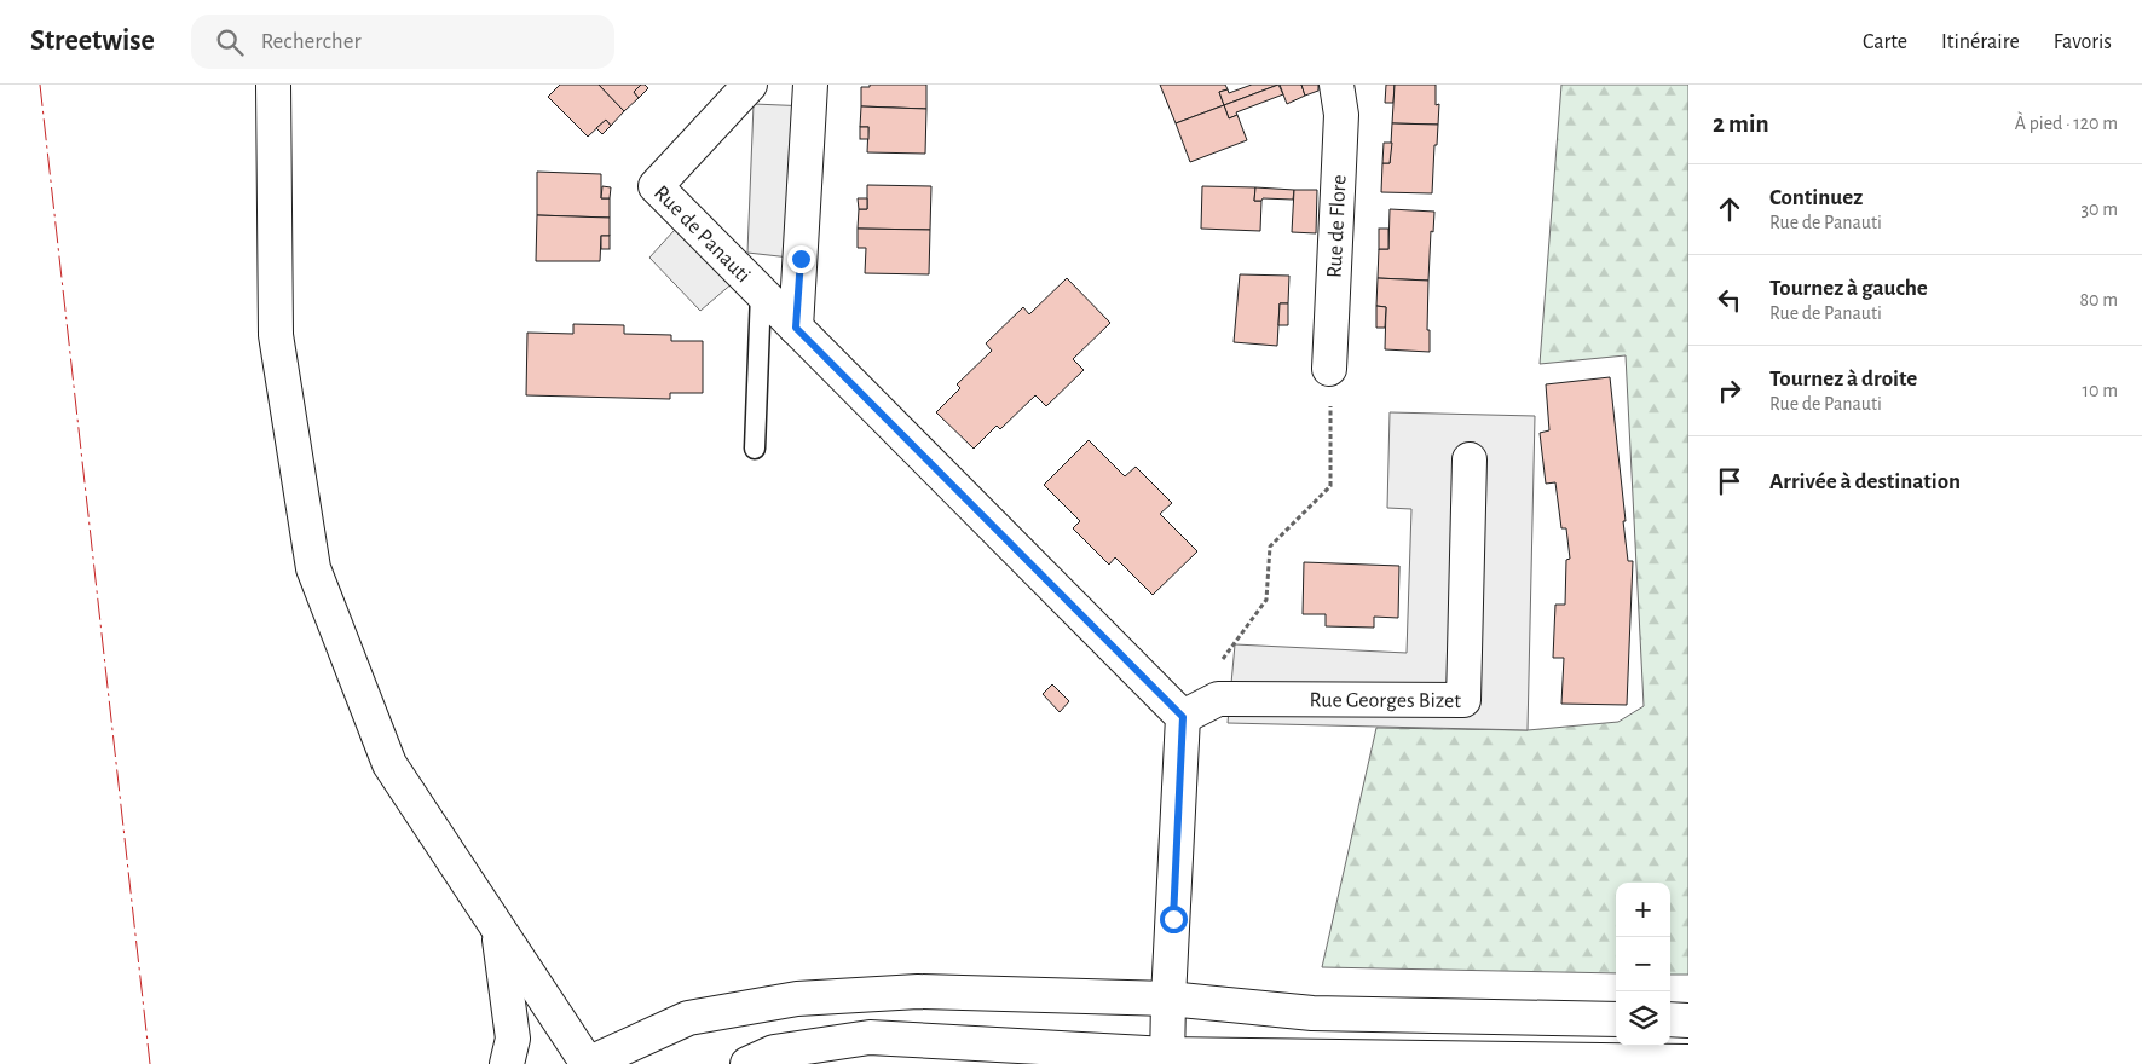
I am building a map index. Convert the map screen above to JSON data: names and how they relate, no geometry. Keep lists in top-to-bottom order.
{
  "streets": {
    "street": ["Rue de Flore", "Rue de Panauti", "Rue Georges Bizet"]
  },
  "crossings": [
    ["Rue de Panauti", "Rue Georges Bizet"]
  ],
  "page": {
    "header": "Streetwise",
    "search": "Rechercher",
    "nav": ["Carte", "Itinéraire", "Favoris"],
    "heading": ["2 min", "À pied · 120 m"],
    "list": [
      ["Continuez", "Rue de Panauti", "30 m"],
      ["Tournez à gauche", "Rue de Panauti", "80 m"],
      ["Tournez à droite", "Rue de Panauti", "10 m"],
      "Arrivée à destination"
    ],
    "map_buttons": ["+", "−"]
  }
}
